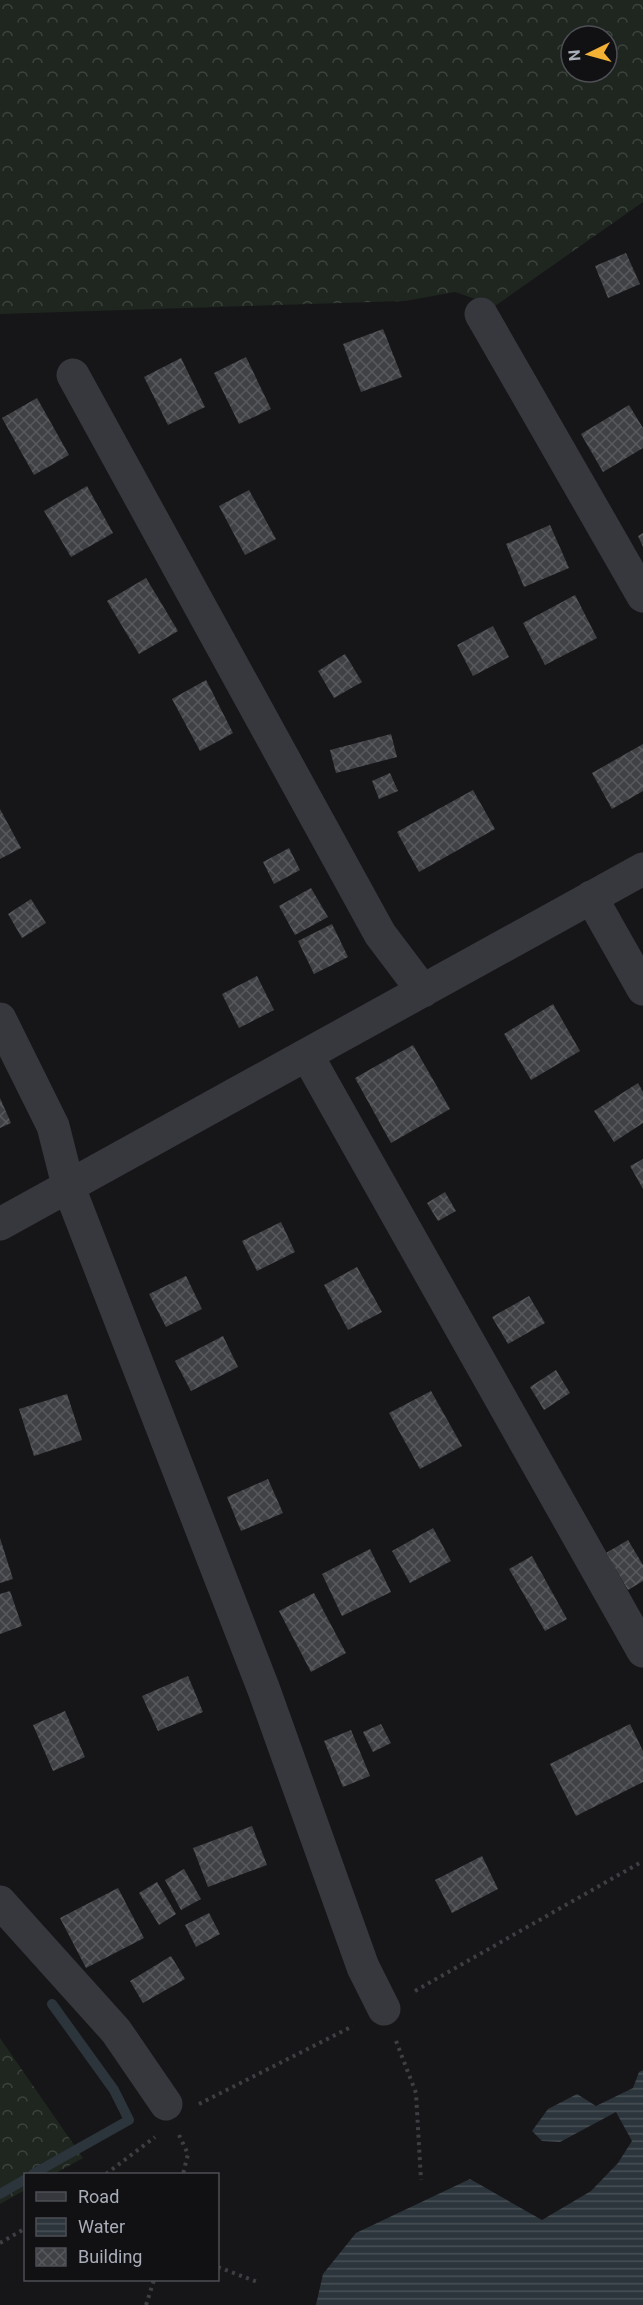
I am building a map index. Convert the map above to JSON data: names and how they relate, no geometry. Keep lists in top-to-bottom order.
{
  "legend": ["Road", "Water", "Building"],
  "north": "left"
}
